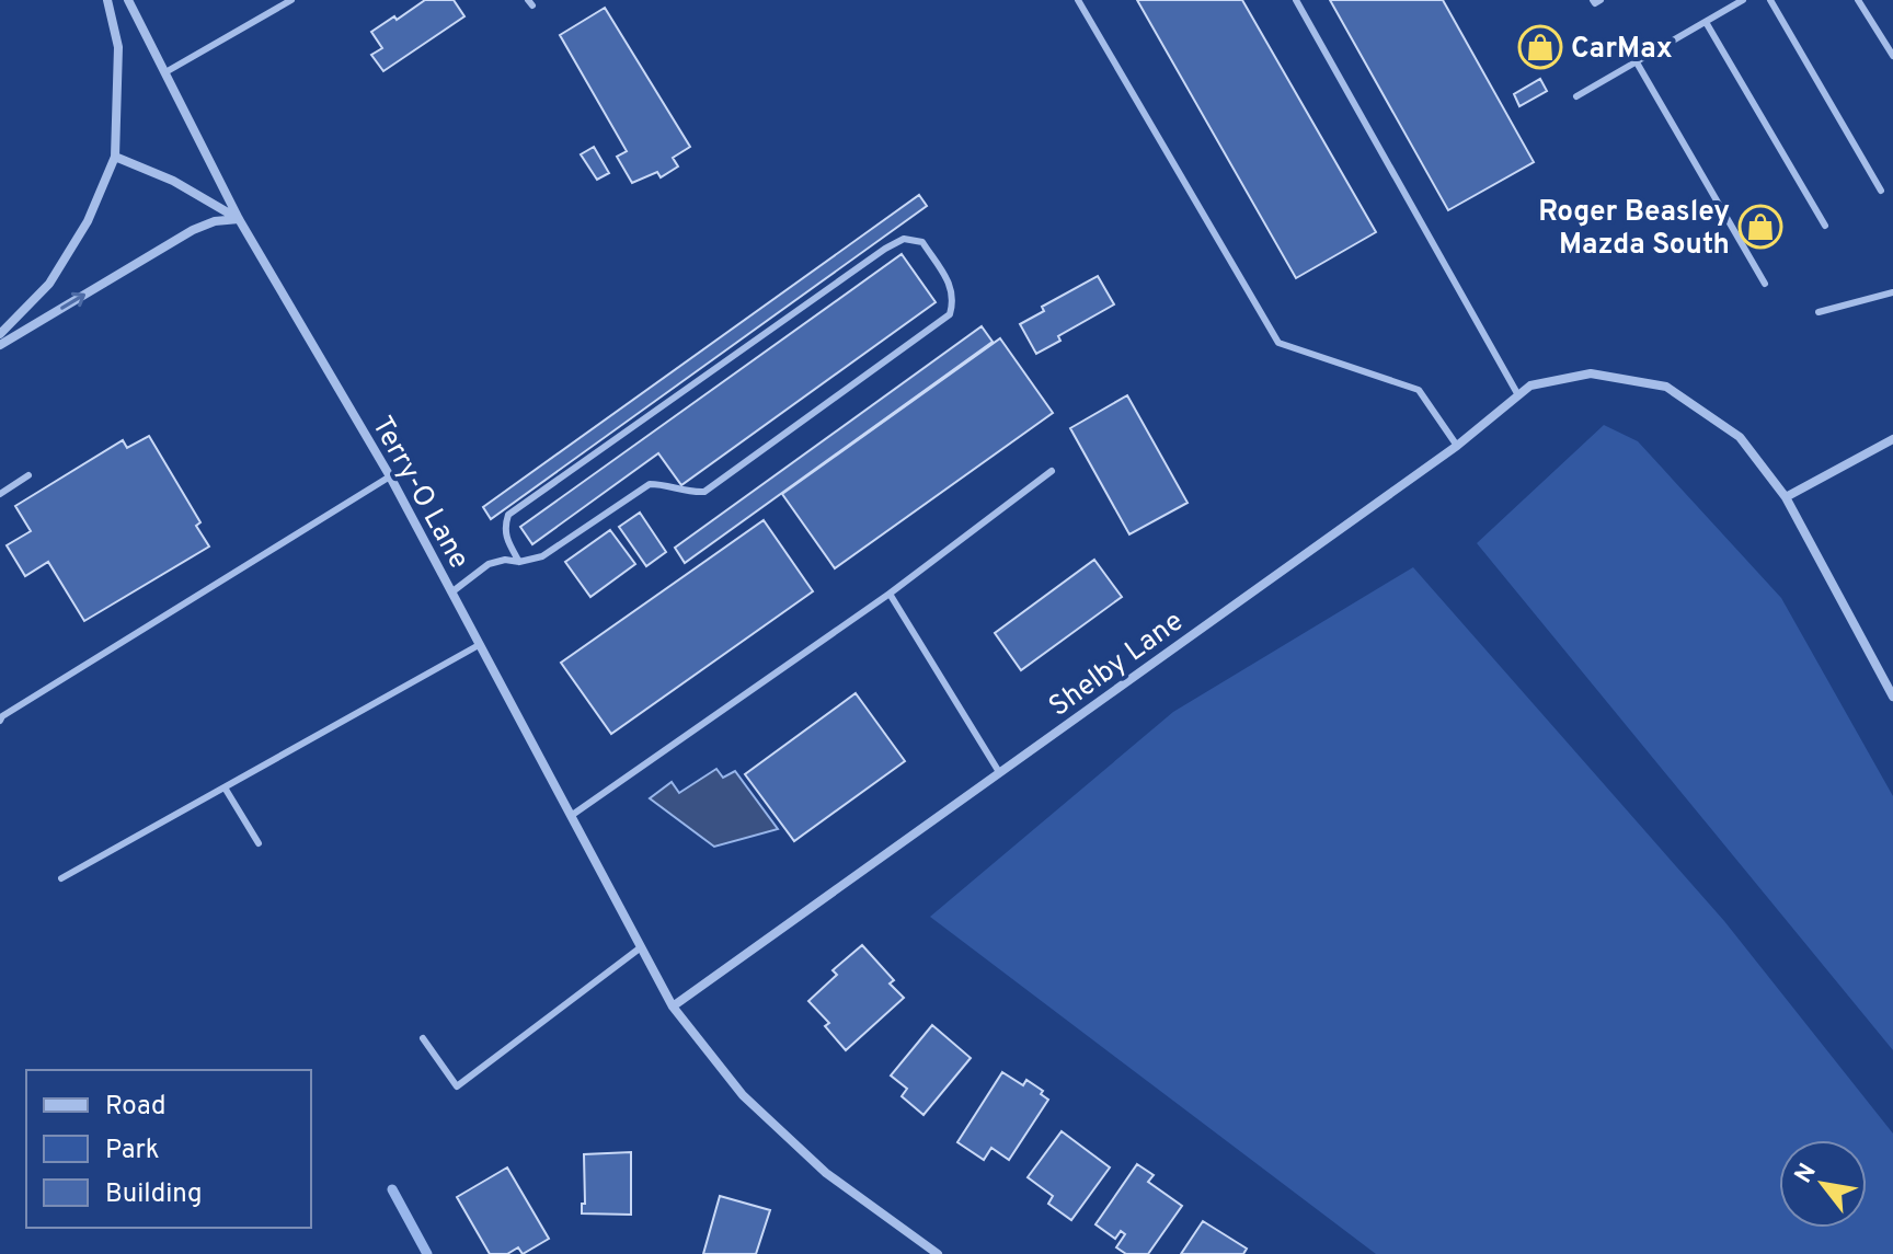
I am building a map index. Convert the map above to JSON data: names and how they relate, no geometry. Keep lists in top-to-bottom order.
{
  "streets": {
    "street": ["Terry-O Lane", "Shelby Lane"]
  },
  "crossings": [
    ["Terry-O Lane", "Shelby Lane"]
  ],
  "places": {
    "shop": ["CarMax", "Roger Beasley Mazda South"]
  },
  "legend": ["Road", "Park", "Building"],
  "north": "top left"
}
